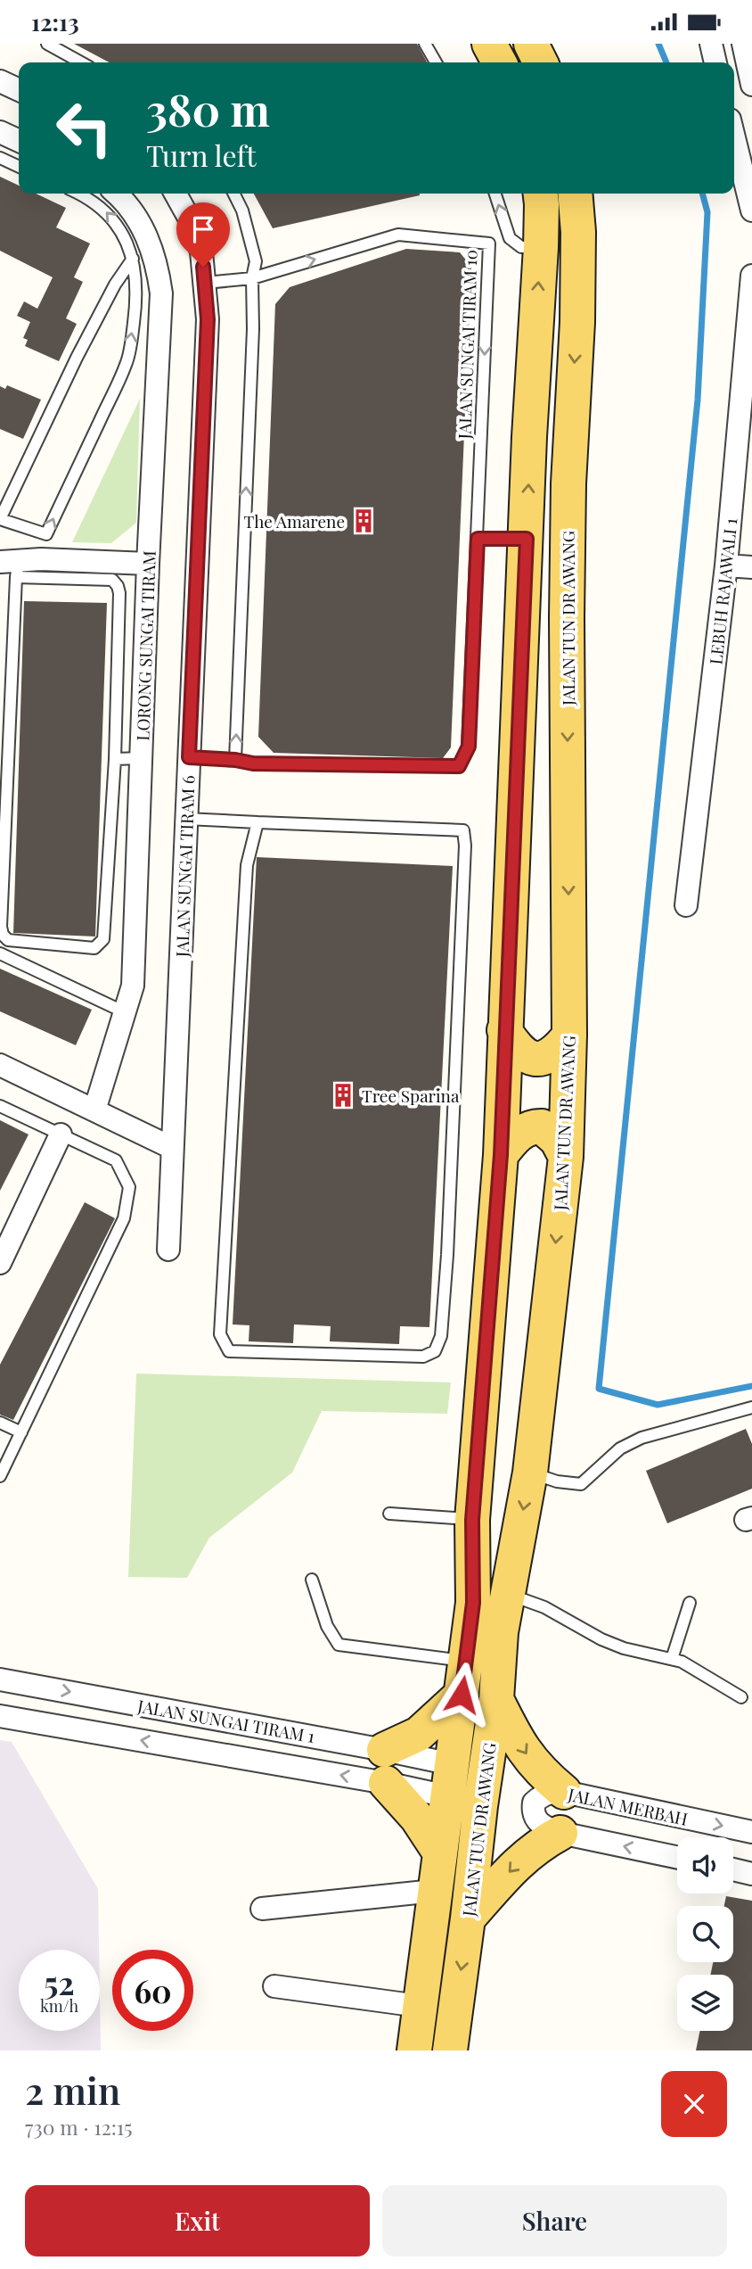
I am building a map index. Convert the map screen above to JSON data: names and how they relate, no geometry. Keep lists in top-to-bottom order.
{
  "streets": {
    "main road": ["JALAN TUN DR AWANG"],
    "street": [
      "LEBUH RAJAWALI 1",
      "LORONG SUNGAI TIRAM",
      "JALAN SUNGAI TIRAM 6",
      "JALAN SUNGAI TIRAM 1",
      "JALAN MERBAH"
    ],
    "lane": ["JALAN SUNGAI TIRAM 10"]
  },
  "crossings": [
    ["JALAN TUN DR AWANG", "JALAN SUNGAI TIRAM 1"]
  ],
  "places": {
    "building": ["The Amarene", "Tree Sparina"]
  },
  "page": {
    "status": "12:13",
    "turn": ["380 m", "Turn left"],
    "speed": "52 km/h",
    "limit": "60",
    "heading": ["2 min", "730 m · 12:15"],
    "buttons": ["Exit", "Share"]
  }
}
